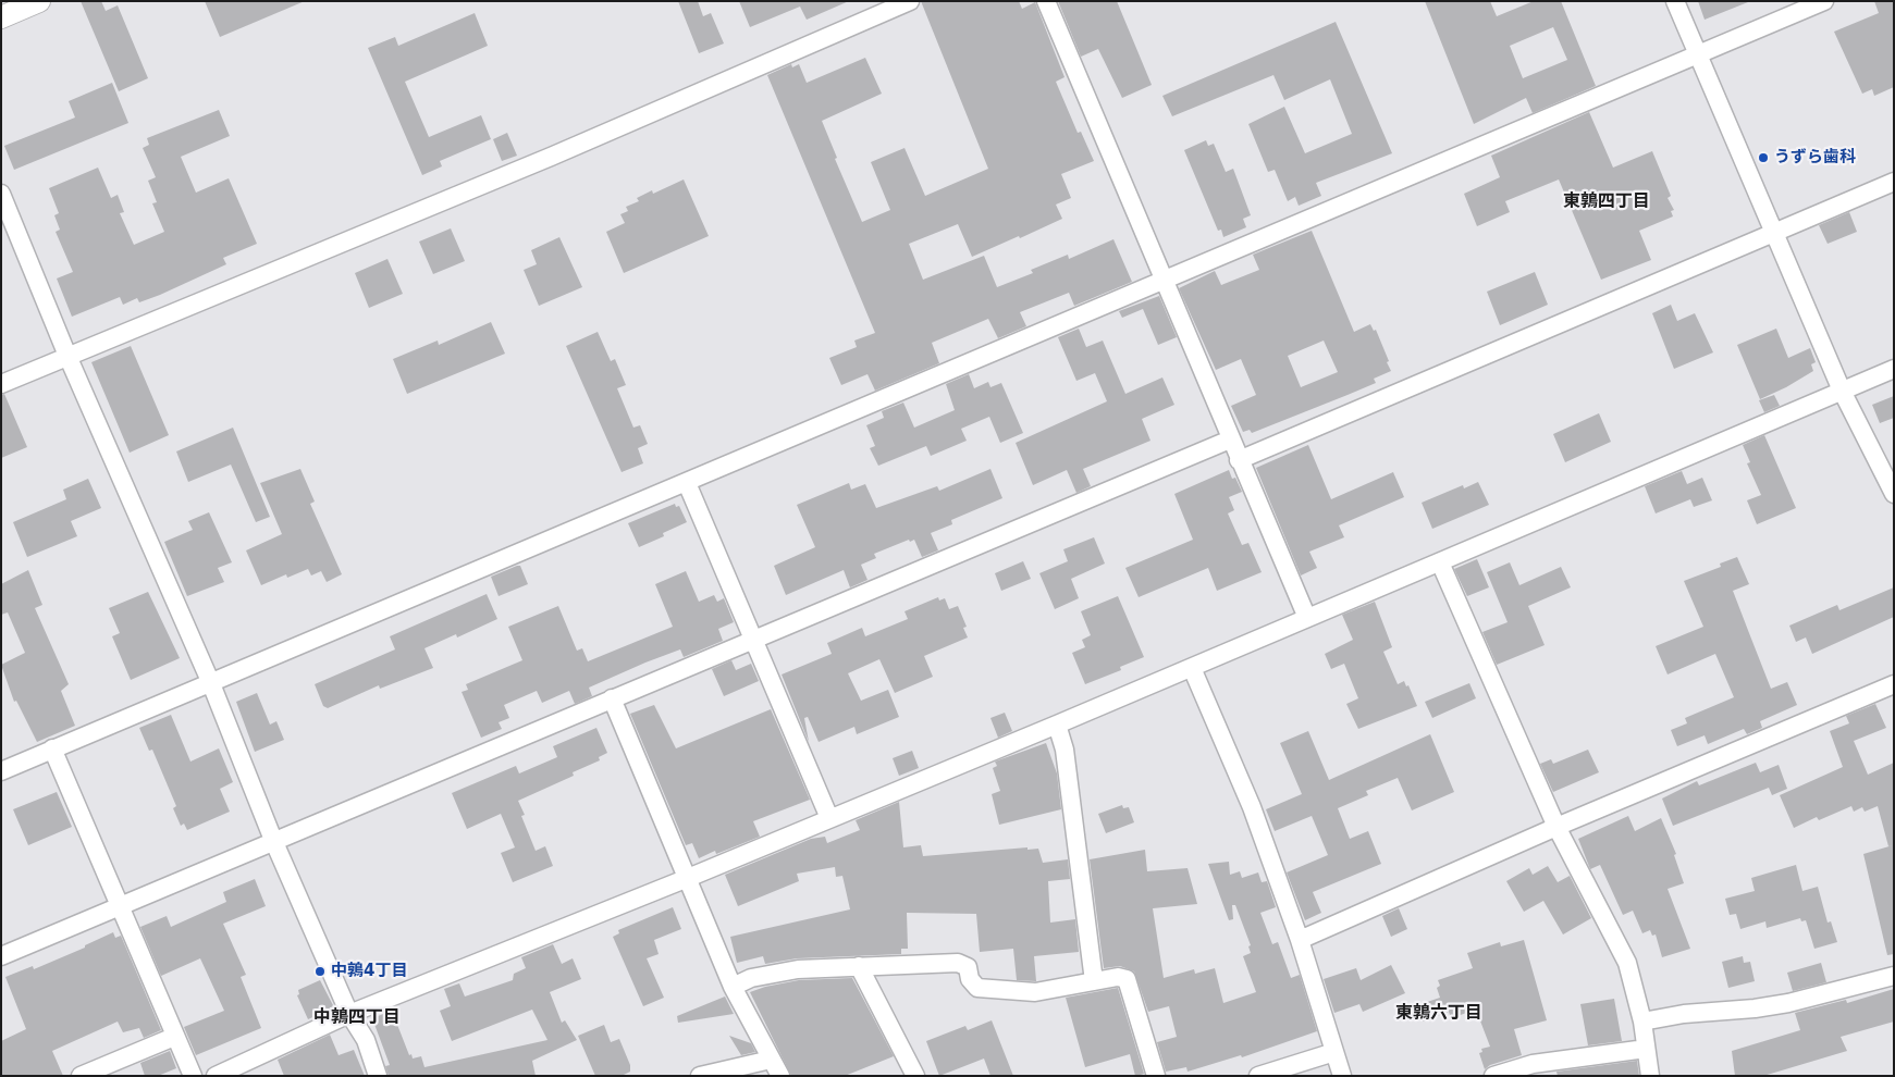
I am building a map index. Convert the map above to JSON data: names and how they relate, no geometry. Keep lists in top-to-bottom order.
{
  "districts": ["東鶉四丁目", "東鶉六丁目", "中鶉四丁目"],
  "places": ["うずら歯科", "中鶉4丁目"]
}
